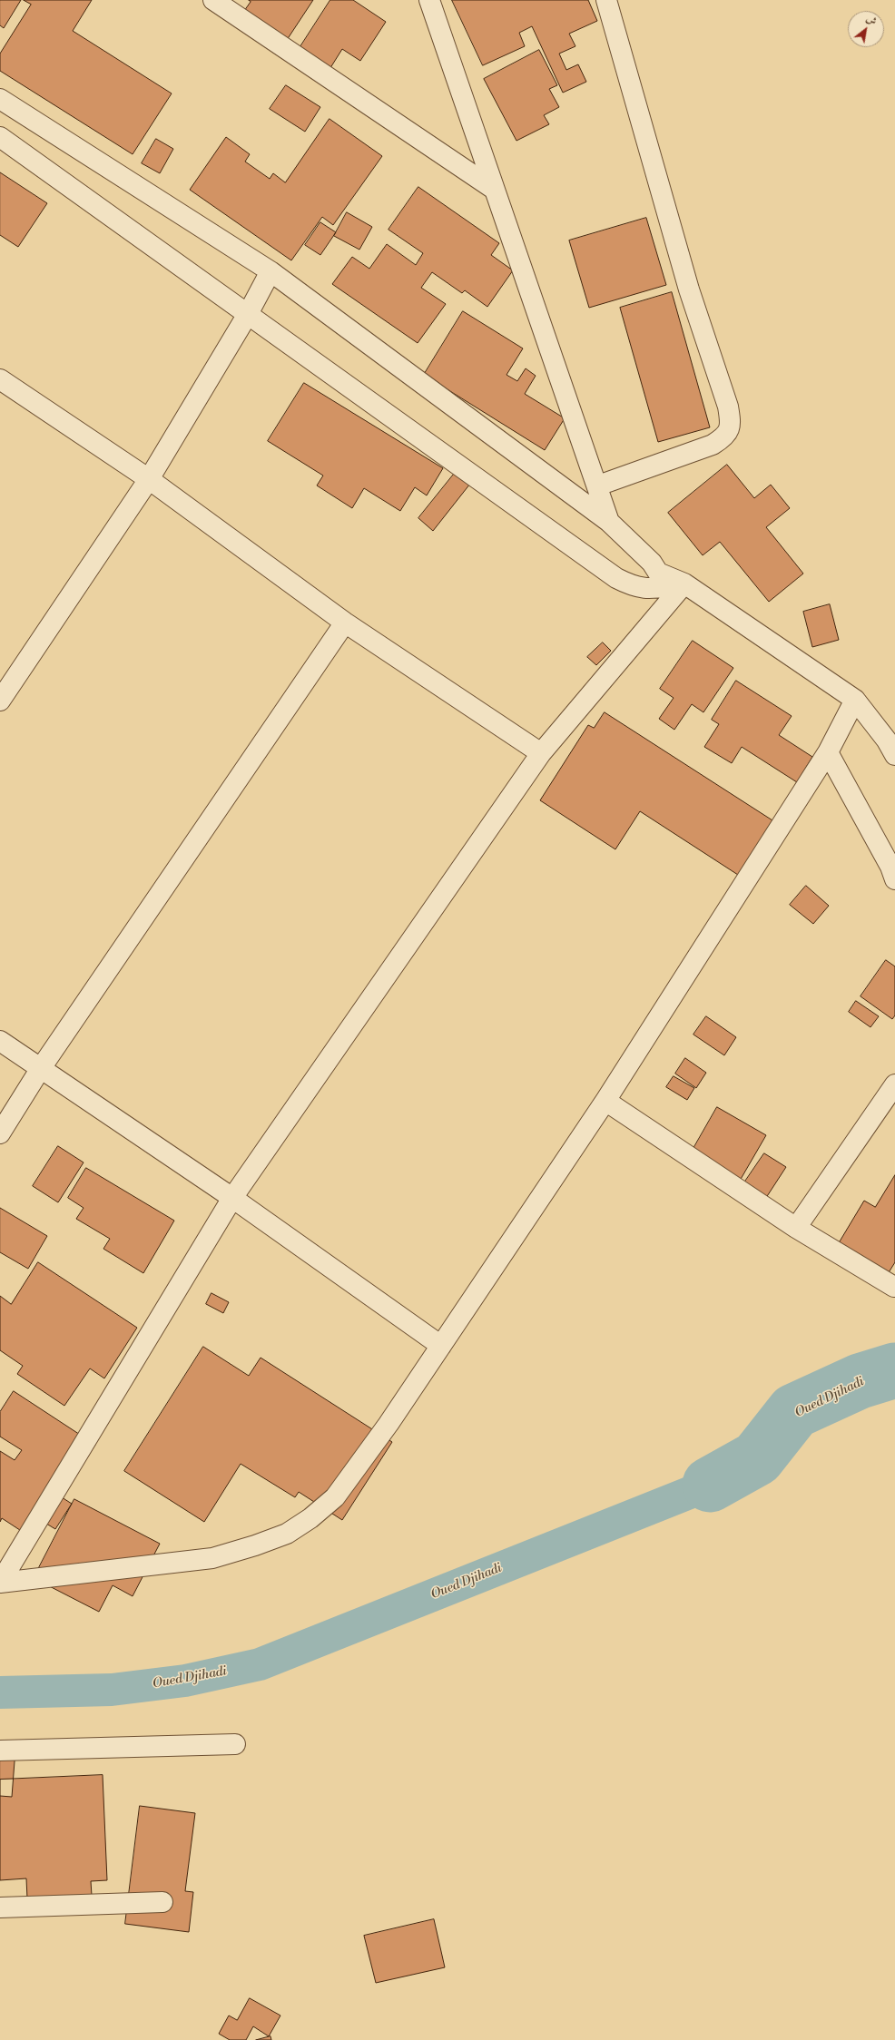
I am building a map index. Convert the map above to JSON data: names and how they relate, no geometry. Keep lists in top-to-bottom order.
{
  "water": ["Oued Djihadi"],
  "north": "top right"
}
